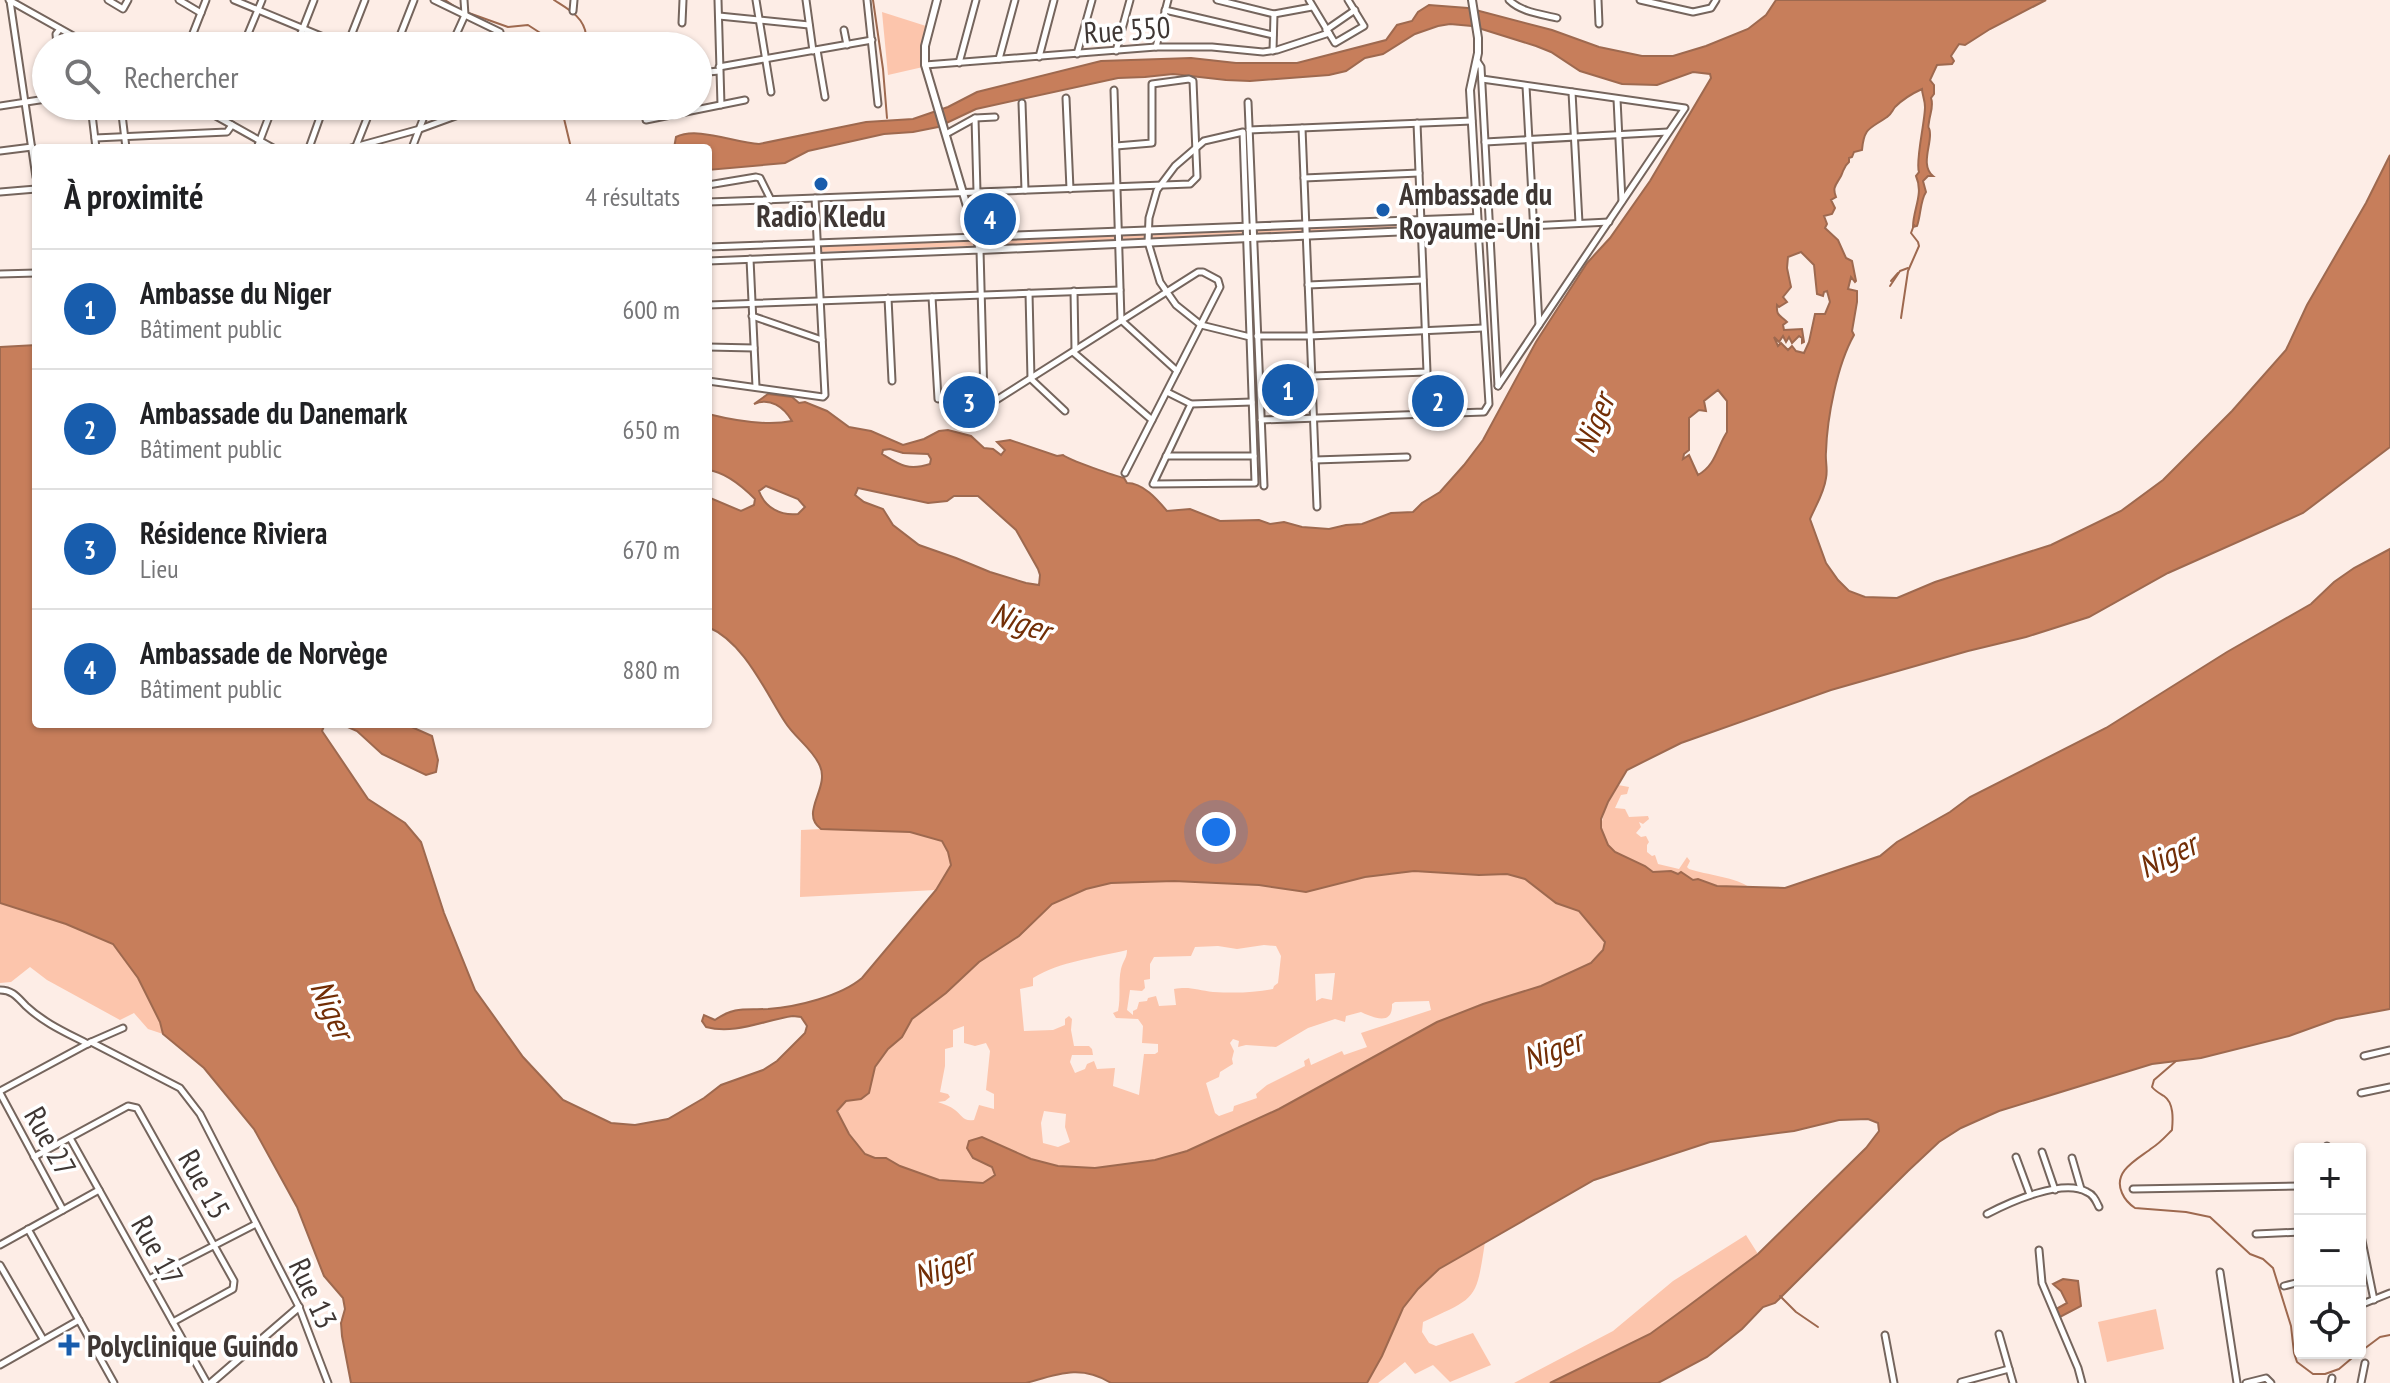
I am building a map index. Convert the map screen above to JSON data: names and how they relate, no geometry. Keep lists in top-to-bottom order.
{
  "streets": {
    "street": [
      "Rue 550",
      "Rue 27",
      "Rue 15",
      "Rue 17",
      "Rue 13"
    ]
  },
  "crossings": [
    ["Rue 15", "Rue 17"]
  ],
  "water": ["Niger"],
  "places": {
    "other": ["Radio Kledu", "Ambassade du Royaume-Uni"],
    "health": ["Polyclinique Guindo"]
  },
  "page": {
    "search": "Rechercher",
    "heading": ["À proximité", "4 résultats"],
    "pins": [
      "4",
      "1",
      "2",
      "3"
    ],
    "list": [
      {
        "mark": "1",
        "name": "Ambasse du Niger",
        "note": "Bâtiment public",
        "value": "600 m"
      },
      {
        "mark": "2",
        "name": "Ambassade du Danemark",
        "note": "Bâtiment public",
        "value": "650 m"
      },
      {
        "mark": "3",
        "name": "Résidence Riviera",
        "note": "Lieu",
        "value": "670 m"
      },
      {
        "mark": "4",
        "name": "Ambassade de Norvège",
        "note": "Bâtiment public",
        "value": "880 m"
      }
    ],
    "map_buttons": ["+", "−"]
  }
}
